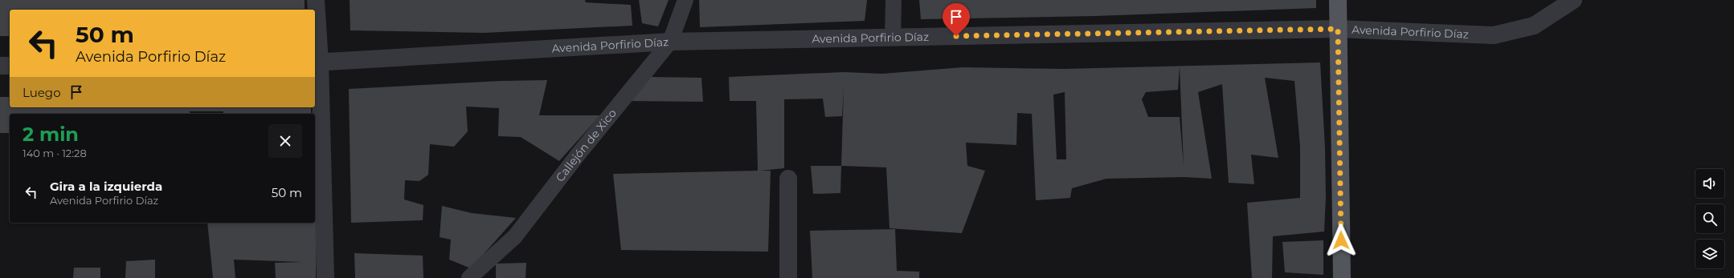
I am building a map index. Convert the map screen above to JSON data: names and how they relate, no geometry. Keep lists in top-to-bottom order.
{
  "streets": {
    "street": ["Avenida Porfirio Díaz"],
    "lane": ["Callejón de Xico"]
  },
  "crossings": [
    ["Avenida Porfirio Díaz", "Callejón de Xico"]
  ],
  "page": {
    "turn": ["50 m", "Avenida Porfirio Díaz"],
    "then": "Luego",
    "heading": ["2 min", "140 m · 12:28"],
    "list": [
      {
        "name": "Gira a la izquierda",
        "note": "Avenida Porfirio Díaz",
        "value": "50 m"
      }
    ]
  }
}
